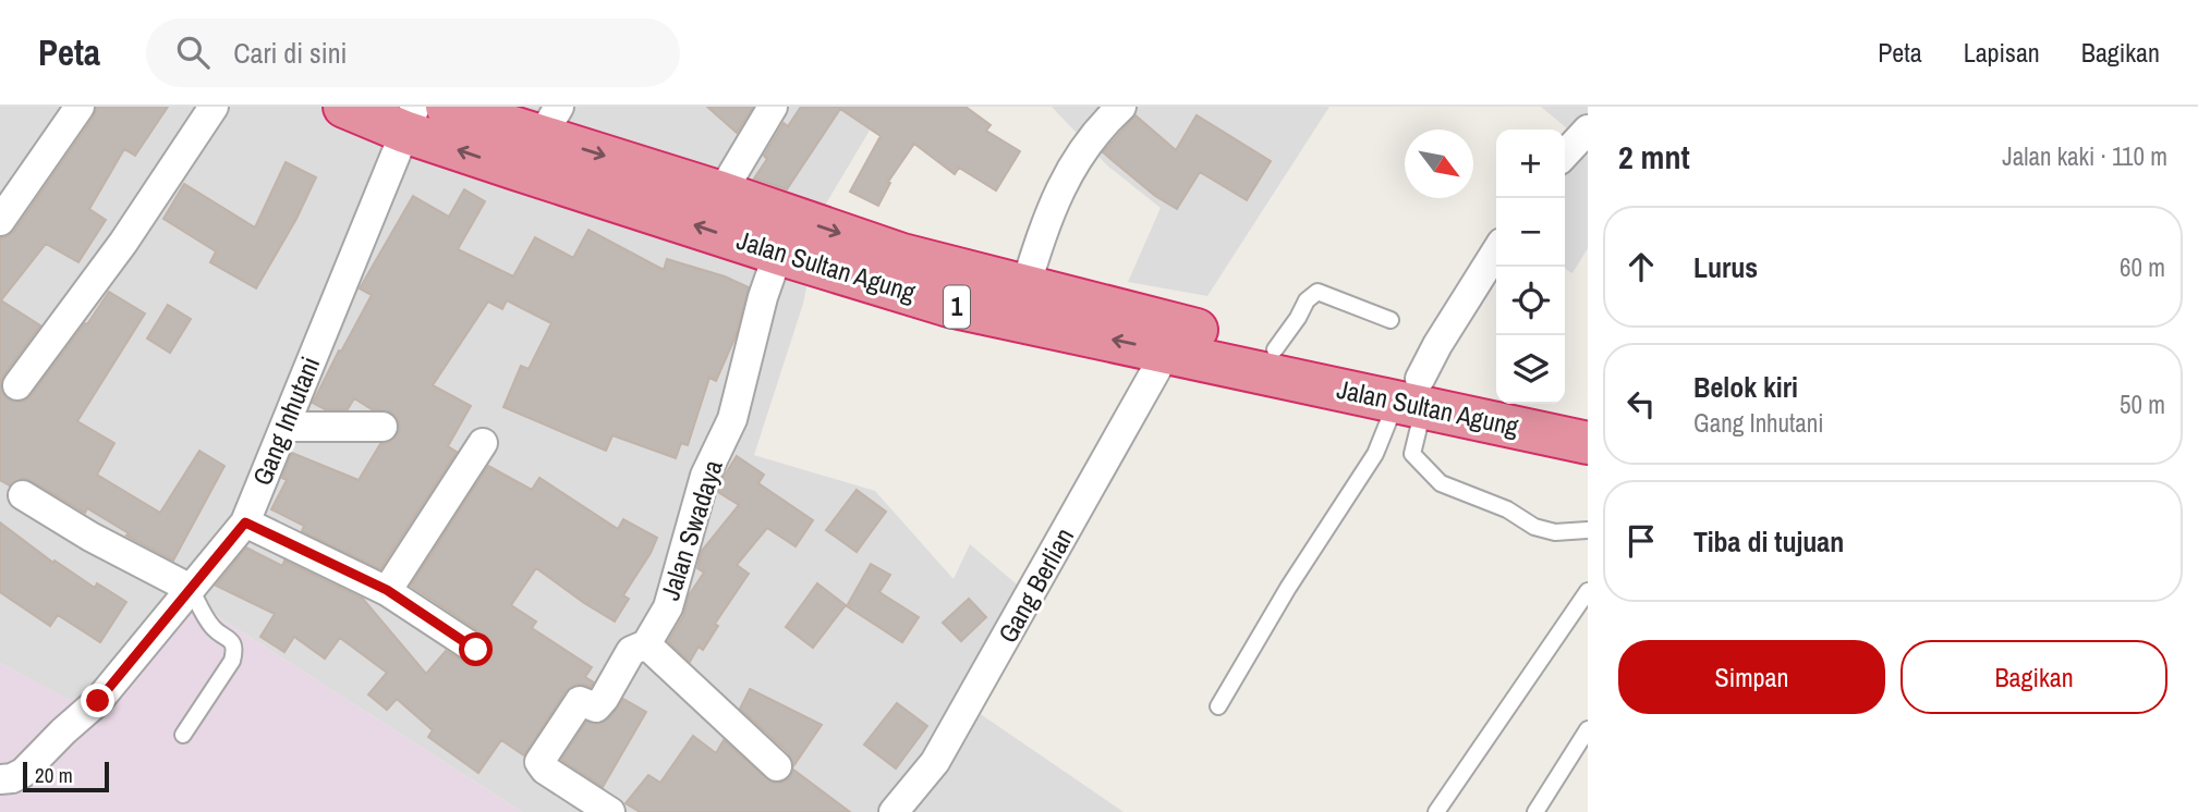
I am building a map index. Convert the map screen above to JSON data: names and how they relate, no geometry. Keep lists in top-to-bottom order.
{
  "streets": {
    "highway": ["Jalan Sultan Agung", "1"],
    "street": ["Gang Inhutani", "Jalan Swadaya", "Gang Berlian"]
  },
  "crossings": [
    ["Jalan Sultan Agung", "Gang Inhutani"],
    ["Jalan Sultan Agung", "Jalan Swadaya"],
    ["Jalan Sultan Agung", "Gang Berlian"]
  ],
  "scale_bar": "20 m",
  "north": "bottom right",
  "page": {
    "header": "Peta",
    "search": "Cari di sini",
    "nav": ["Peta", "Lapisan", "Bagikan"],
    "heading": ["2 mnt", "Jalan kaki · 110 m"],
    "map_buttons": ["+", "−"],
    "list": [
      ["Lurus", "60 m"],
      ["Belok kiri", "Gang Inhutani", "50 m"],
      "Tiba di tujuan"
    ],
    "buttons": ["Simpan", "Bagikan"],
    "scale": "20 m"
  }
}
